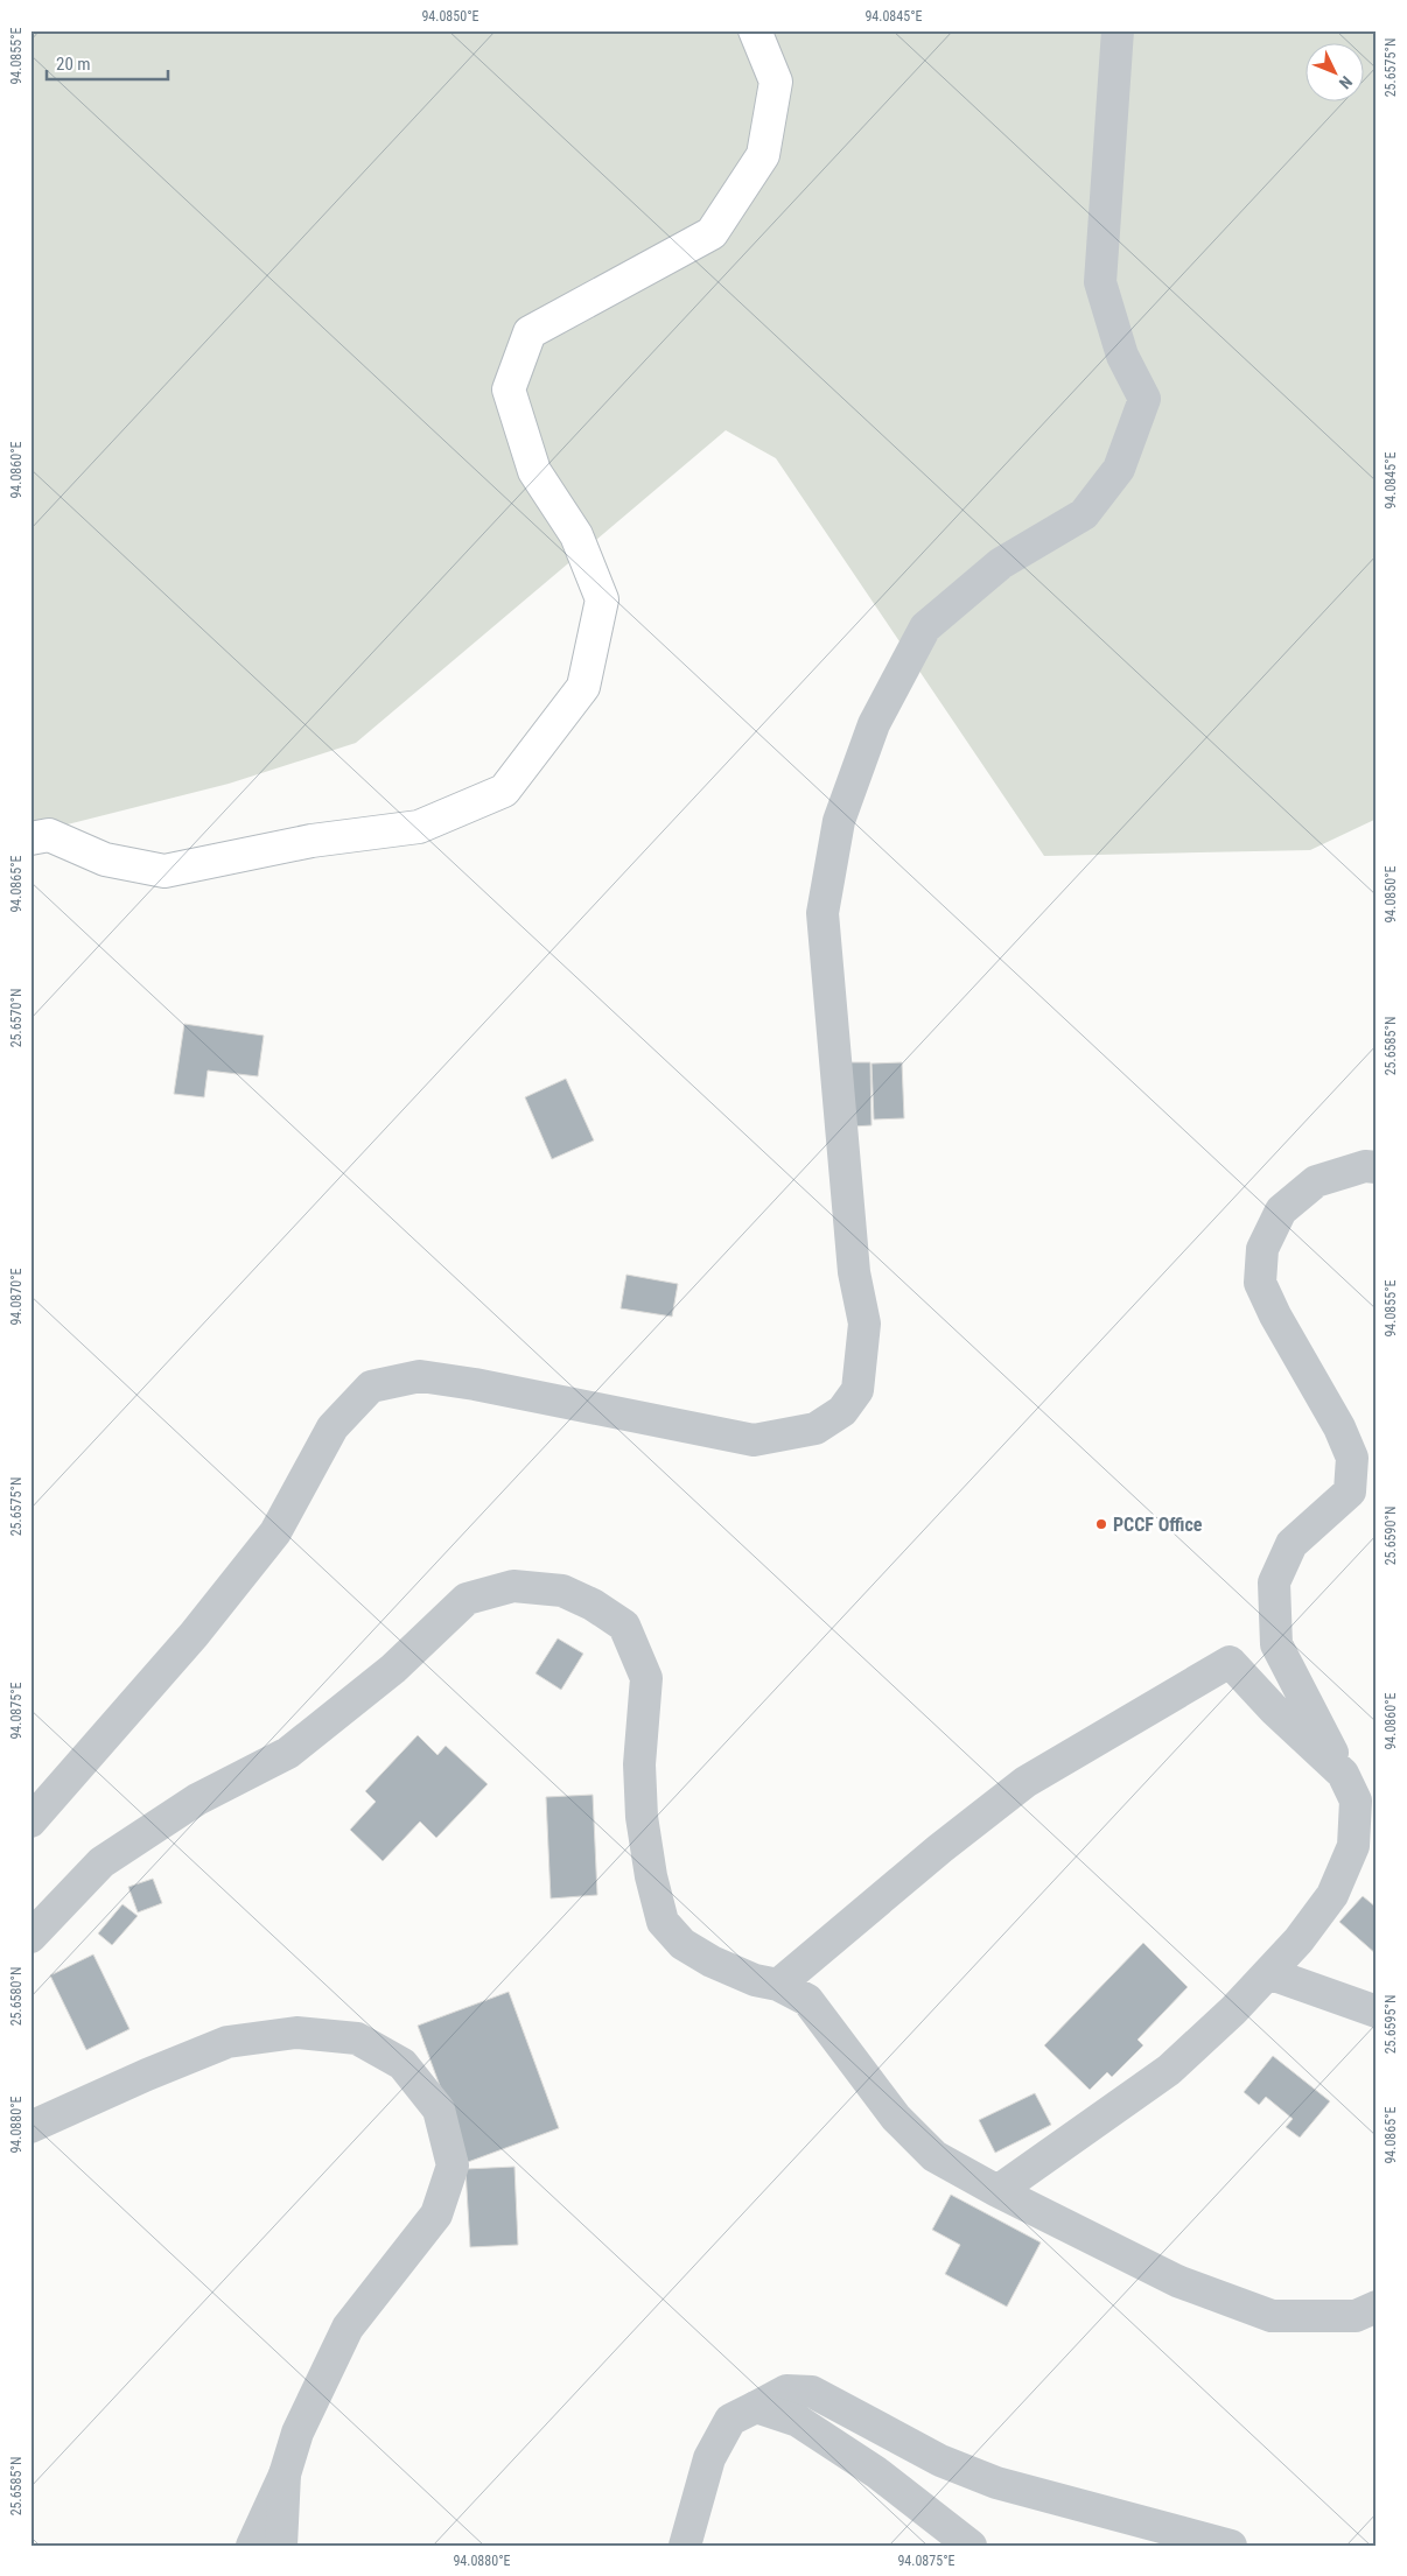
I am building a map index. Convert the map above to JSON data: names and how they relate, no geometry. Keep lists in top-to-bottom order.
{
  "places": ["PCCF Office"],
  "scale_bar": "20 m",
  "north": "bottom right",
  "coordinates": [
    "94.0850°E",
    "94.0845°E",
    "94.0855°E",
    "25.6575°N",
    "94.0860°E",
    "94.0865°E",
    "25.6570°N",
    "25.6585°N",
    "94.0870°E",
    "25.6590°N",
    "94.0875°E",
    "25.6580°N",
    "25.6595°N",
    "94.0880°E"
  ]
}
